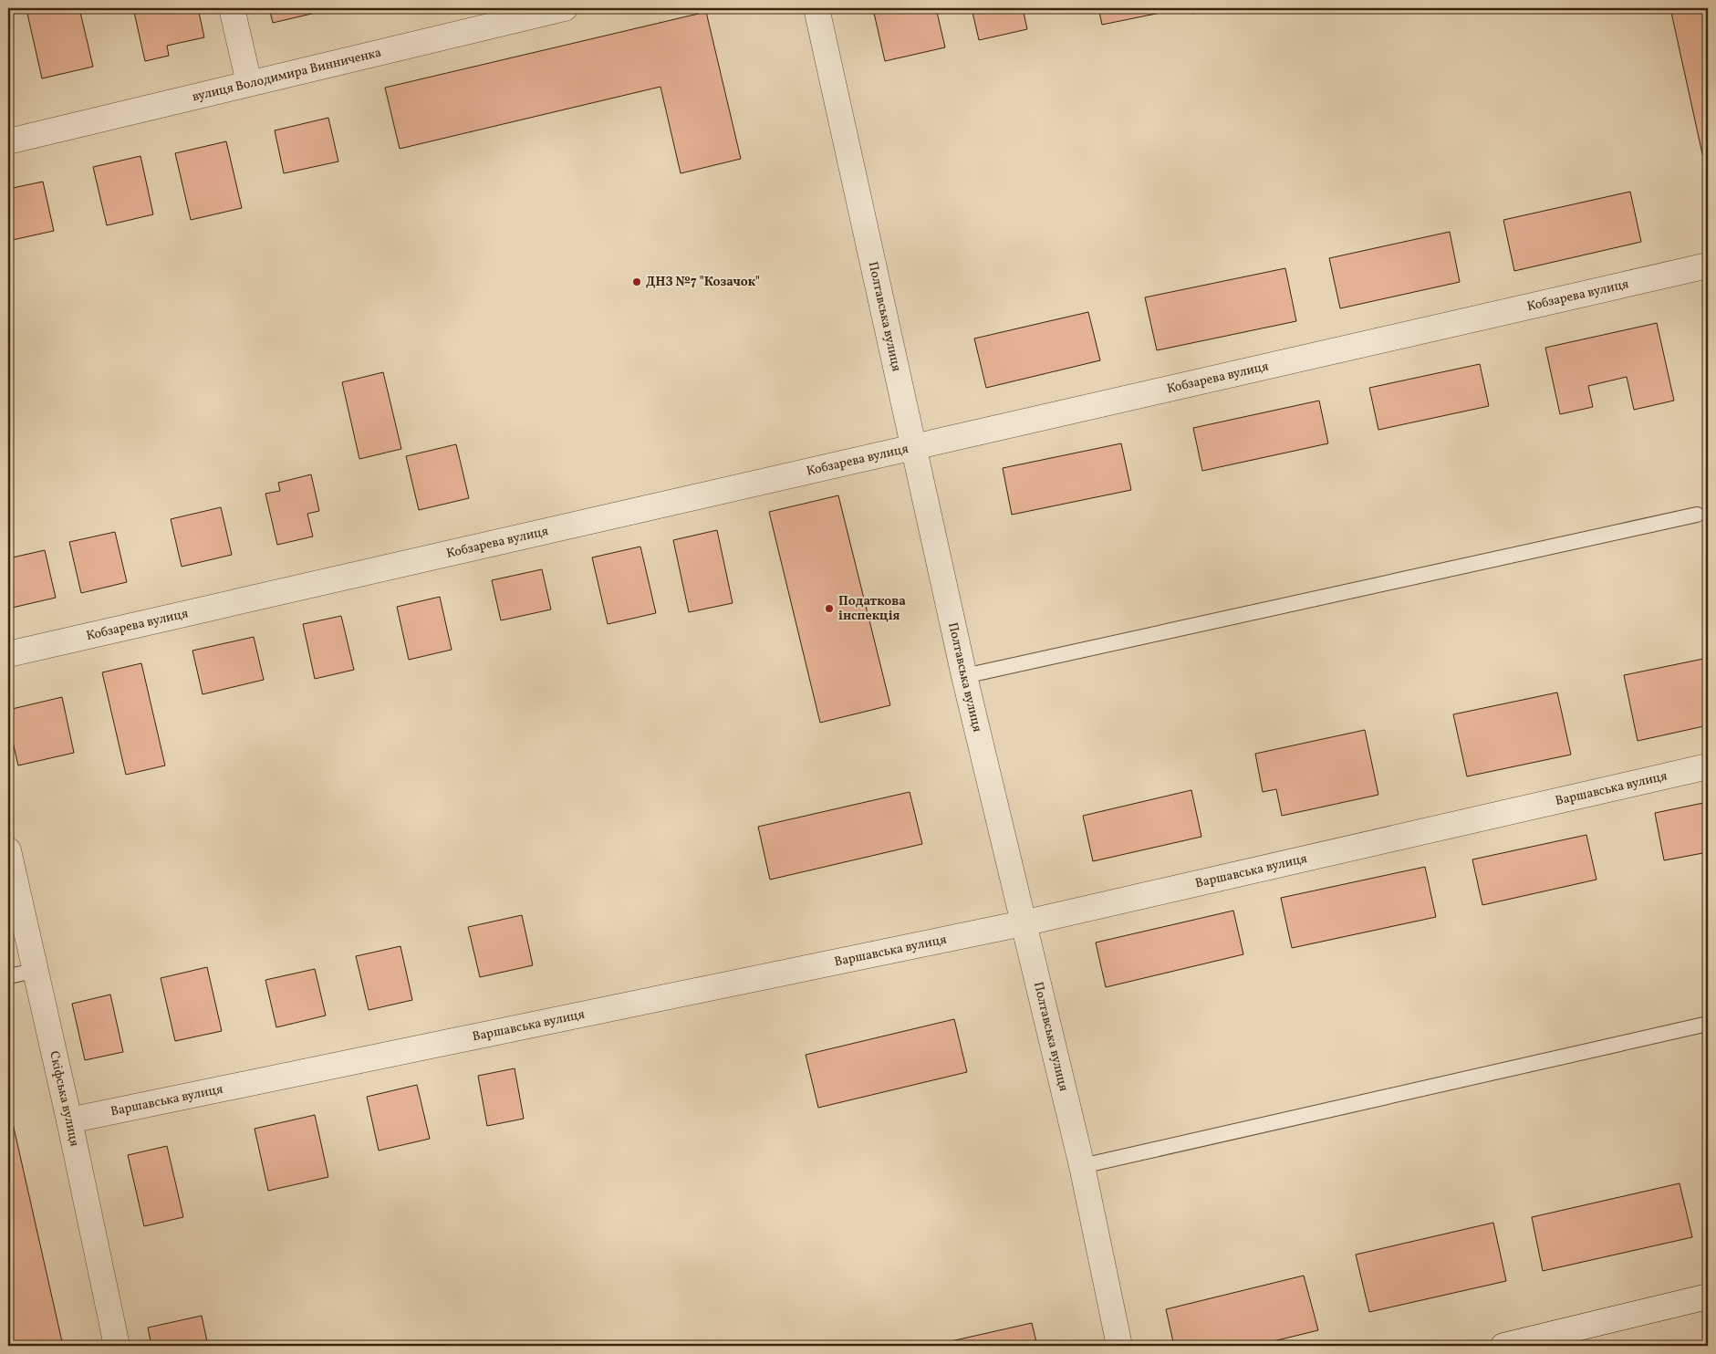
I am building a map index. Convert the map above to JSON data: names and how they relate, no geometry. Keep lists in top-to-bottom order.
{
  "streets": {
    "street": [
      "вулиця Володимира Винниченка",
      "Кобзарева вулиця",
      "Полтавська вулиця",
      "Варшавська вулиця",
      "Скіфська вулиця"
    ]
  },
  "crossings": [
    ["Кобзарева вулиця", "Полтавська вулиця"],
    ["Полтавська вулиця", "Варшавська вулиця"],
    ["Варшавська вулиця", "Скіфська вулиця"]
  ],
  "places": ["ДНЗ №7 \"Козачок\"", "Податкова інспекція"]
}
